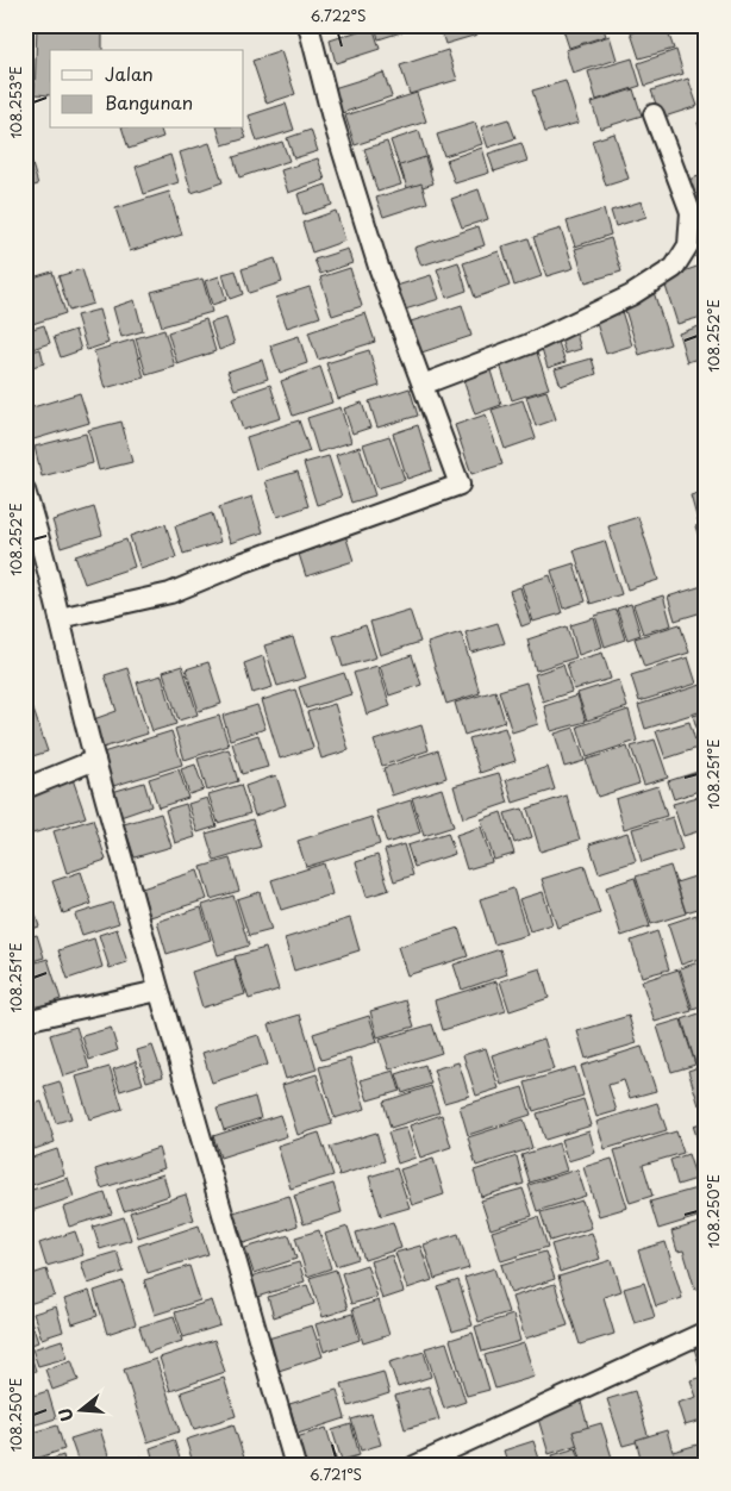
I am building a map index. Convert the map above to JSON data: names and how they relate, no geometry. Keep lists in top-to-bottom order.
{
  "legend": ["Jalan", "Bangunan"],
  "north": "left",
  "coordinates": [
    "6.722°S",
    "108.253°E",
    "108.252°E",
    "108.251°E",
    "108.250°E",
    "6.721°S"
  ]
}
